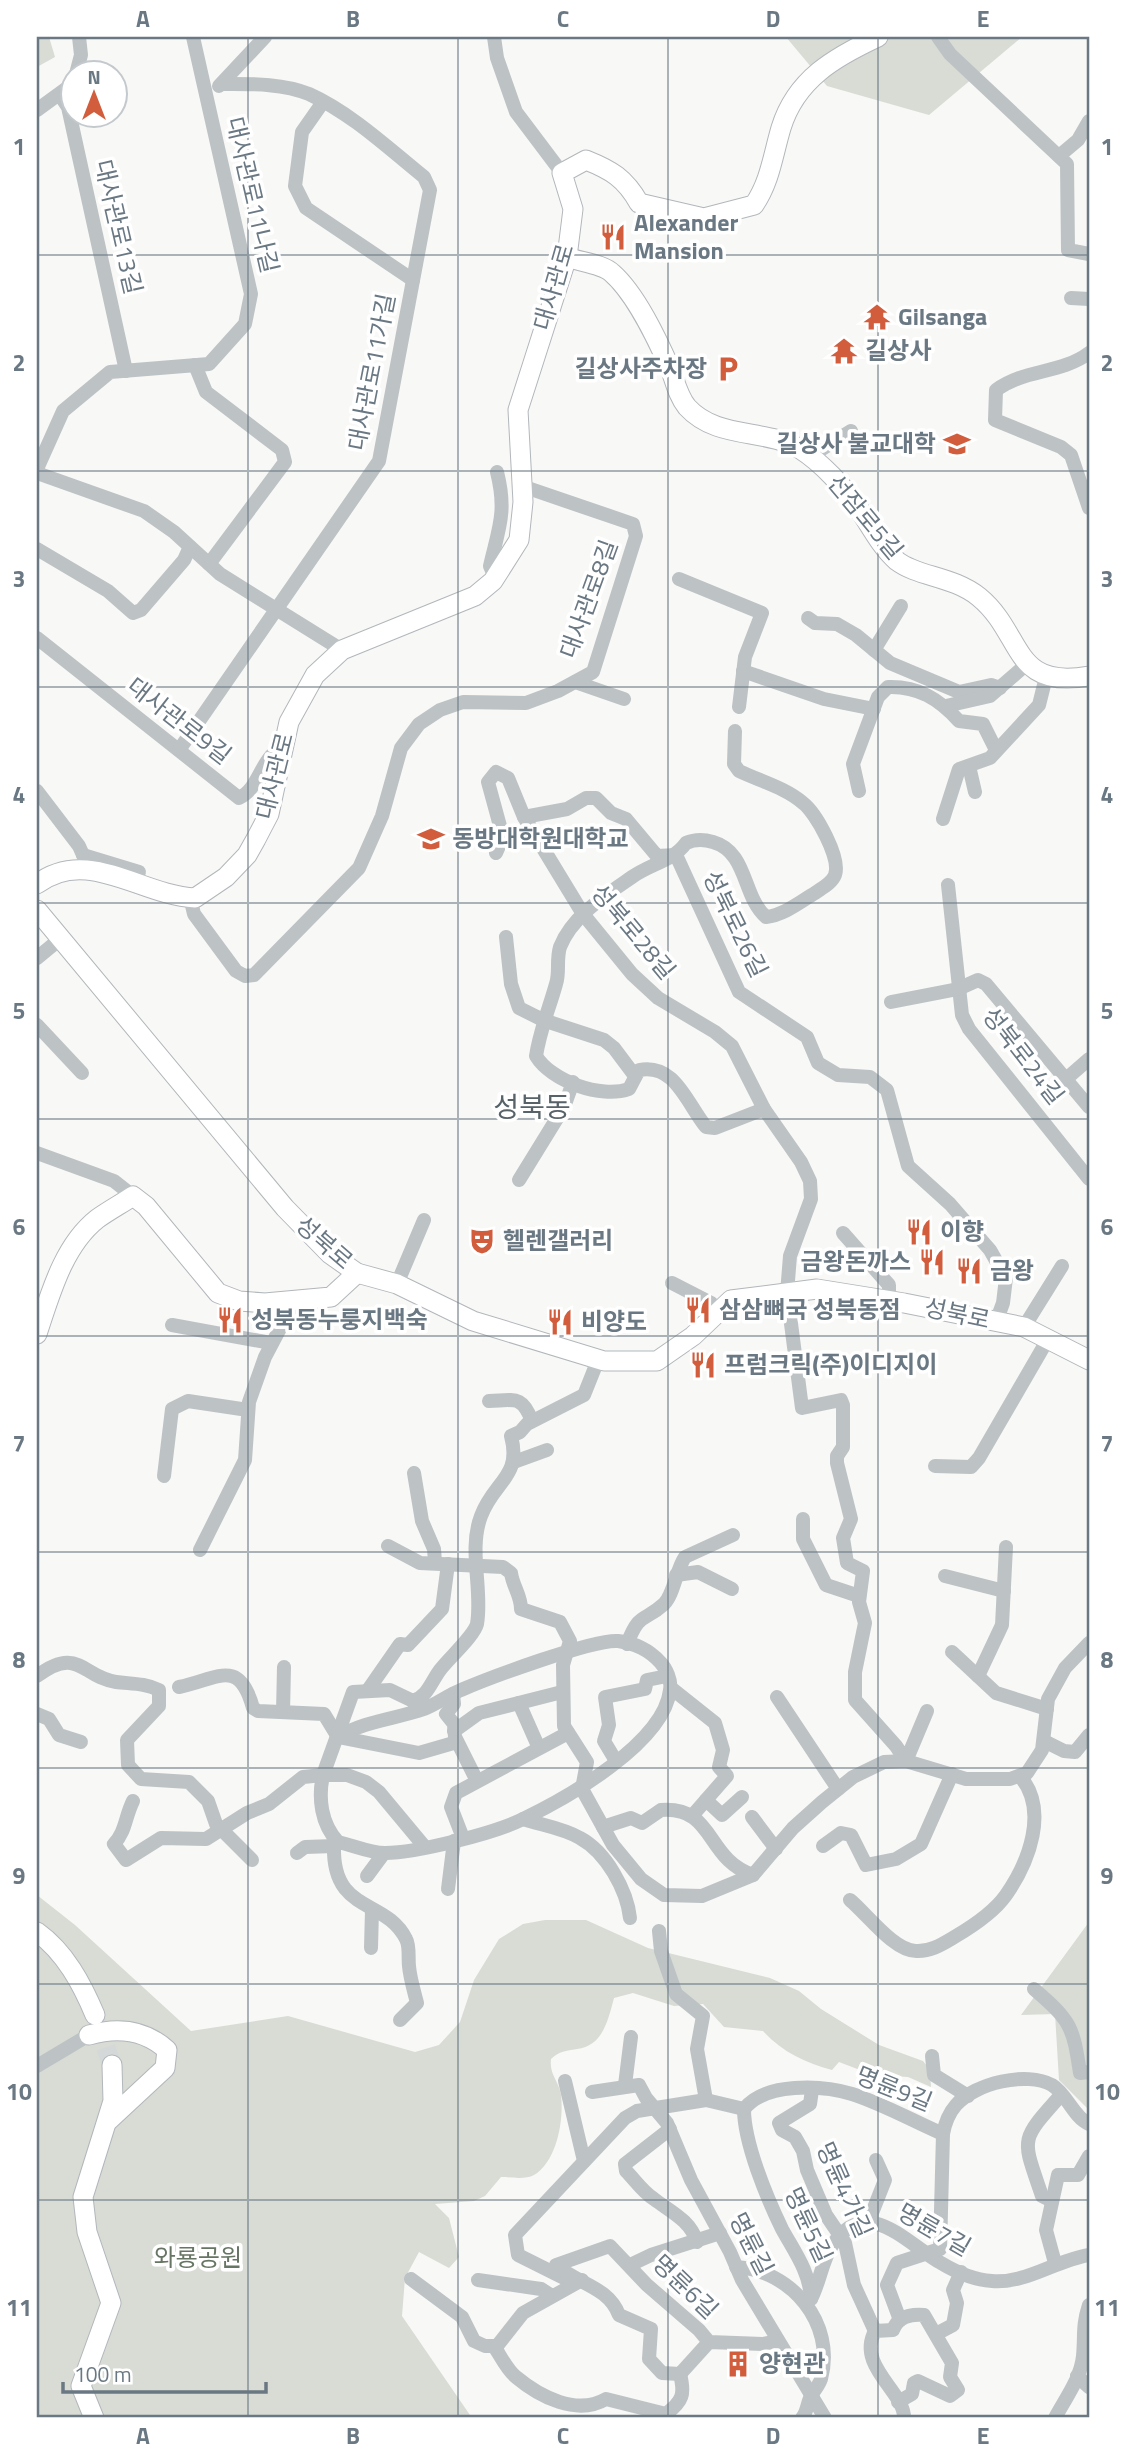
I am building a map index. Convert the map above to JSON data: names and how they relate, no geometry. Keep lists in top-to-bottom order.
{
  "streets": {
    "main road": ["대사관로", "선잠로5길", "성북로"],
    "street": [
      "대사관로11나길",
      "대사관로13길",
      "대사관로11가길",
      "대사관로8길",
      "대사관로9길",
      "성북로26길",
      "성북로28길",
      "성북로24길",
      "명륜9길",
      "명륜4가길",
      "명륜5길",
      "명륜7길",
      "명륜길",
      "명륜6길"
    ]
  },
  "crossings": [
    ["대사관로11나길", "대사관로13길"],
    ["대사관로11나길", "대사관로11가길"],
    ["대사관로", "선잠로5길"],
    ["대사관로", "대사관로8길"],
    ["대사관로", "대사관로9길"],
    ["대사관로11가길", "대사관로9길"],
    ["성북로26길", "성북로28길"],
    ["성북로26길", "성북로"],
    ["성북로28길", "성북로"],
    ["명륜9길", "명륜4가길"],
    ["명륜9길", "명륜5길"],
    ["명륜9길", "명륜7길"],
    ["명륜4가길", "명륜7길"],
    ["명륜5길", "명륜길"],
    ["명륜길", "명륜6길"]
  ],
  "districts": ["성북동"],
  "parks": ["와룡공원"],
  "places": {
    "restaurant": [
      "Alexander Mansion",
      "이향",
      "금왕돈까스",
      "금왕",
      "삼삼뼈국 성북동점",
      "성북동누룽지백숙",
      "비양도",
      "프럼크릭(주)이디지이"
    ],
    "temple": ["Gilsanga", "길상사"],
    "parking": ["길상사주차장"],
    "school or university": ["길상사 불교대학", "동방대학원대학교"],
    "theatre": ["헬렌갤러리"],
    "building": ["양현관"]
  },
  "scale_bar": "100 m",
  "north": "top",
  "grid": {
    "columns": [
      "A",
      "B",
      "C",
      "D",
      "E"
    ],
    "rows": [
      "1",
      "2",
      "3",
      "4",
      "5",
      "6",
      "7",
      "8",
      "9",
      "10",
      "11"
    ]
  }
}
